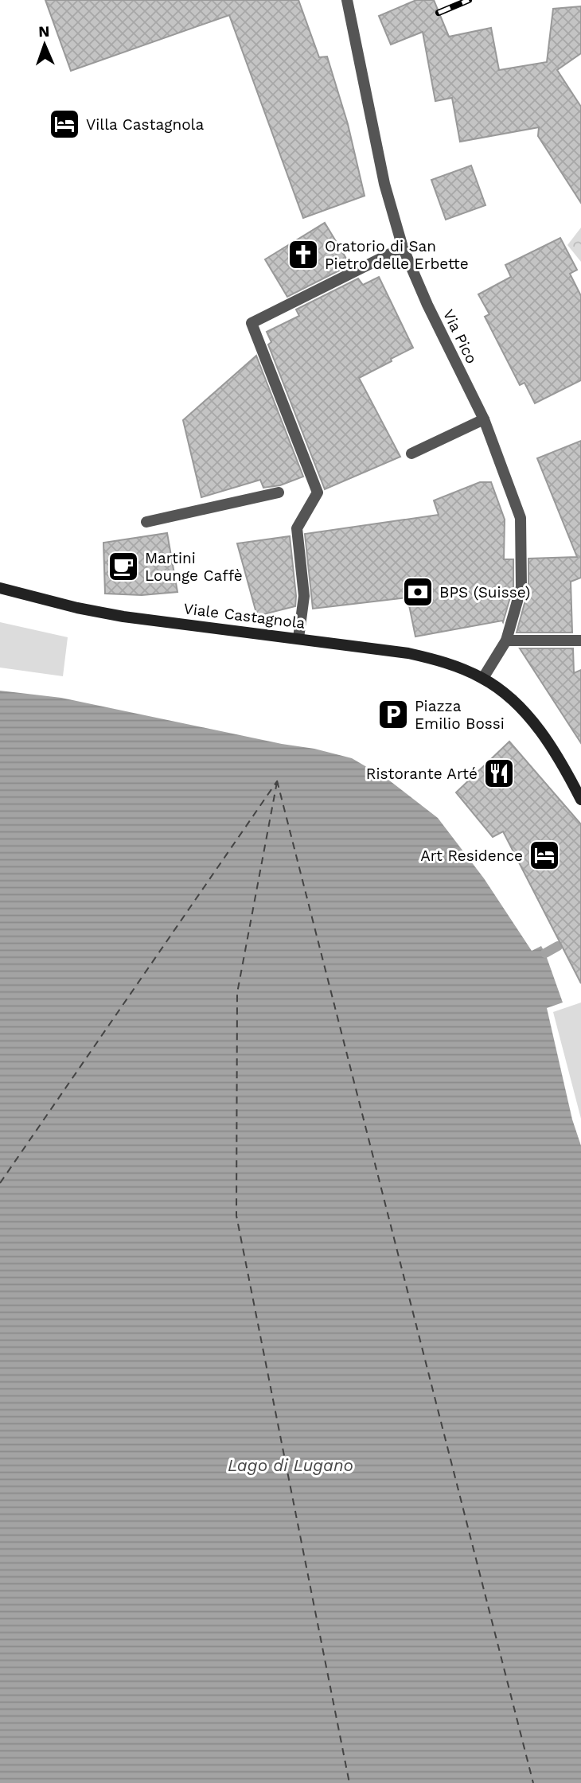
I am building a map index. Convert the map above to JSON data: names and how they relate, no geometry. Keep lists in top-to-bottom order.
{
  "streets": {
    "main road": ["Viale Castagnola"],
    "street": ["Via Pico"]
  },
  "crossings": [
    ["Via Pico", "Viale Castagnola"]
  ],
  "water": ["Lago di Lugano"],
  "places": {
    "hotel": ["Villa Castagnola", "Art Residence"],
    "church": ["Oratorio di San Pietro delle Erbette"],
    "cafe": ["Martini Lounge Caffè"],
    "bank": ["BPS (Suisse)"],
    "parking": ["Piazza Emilio Bossi"],
    "restaurant": ["Ristorante Arté"]
  },
  "north": "top"
}
